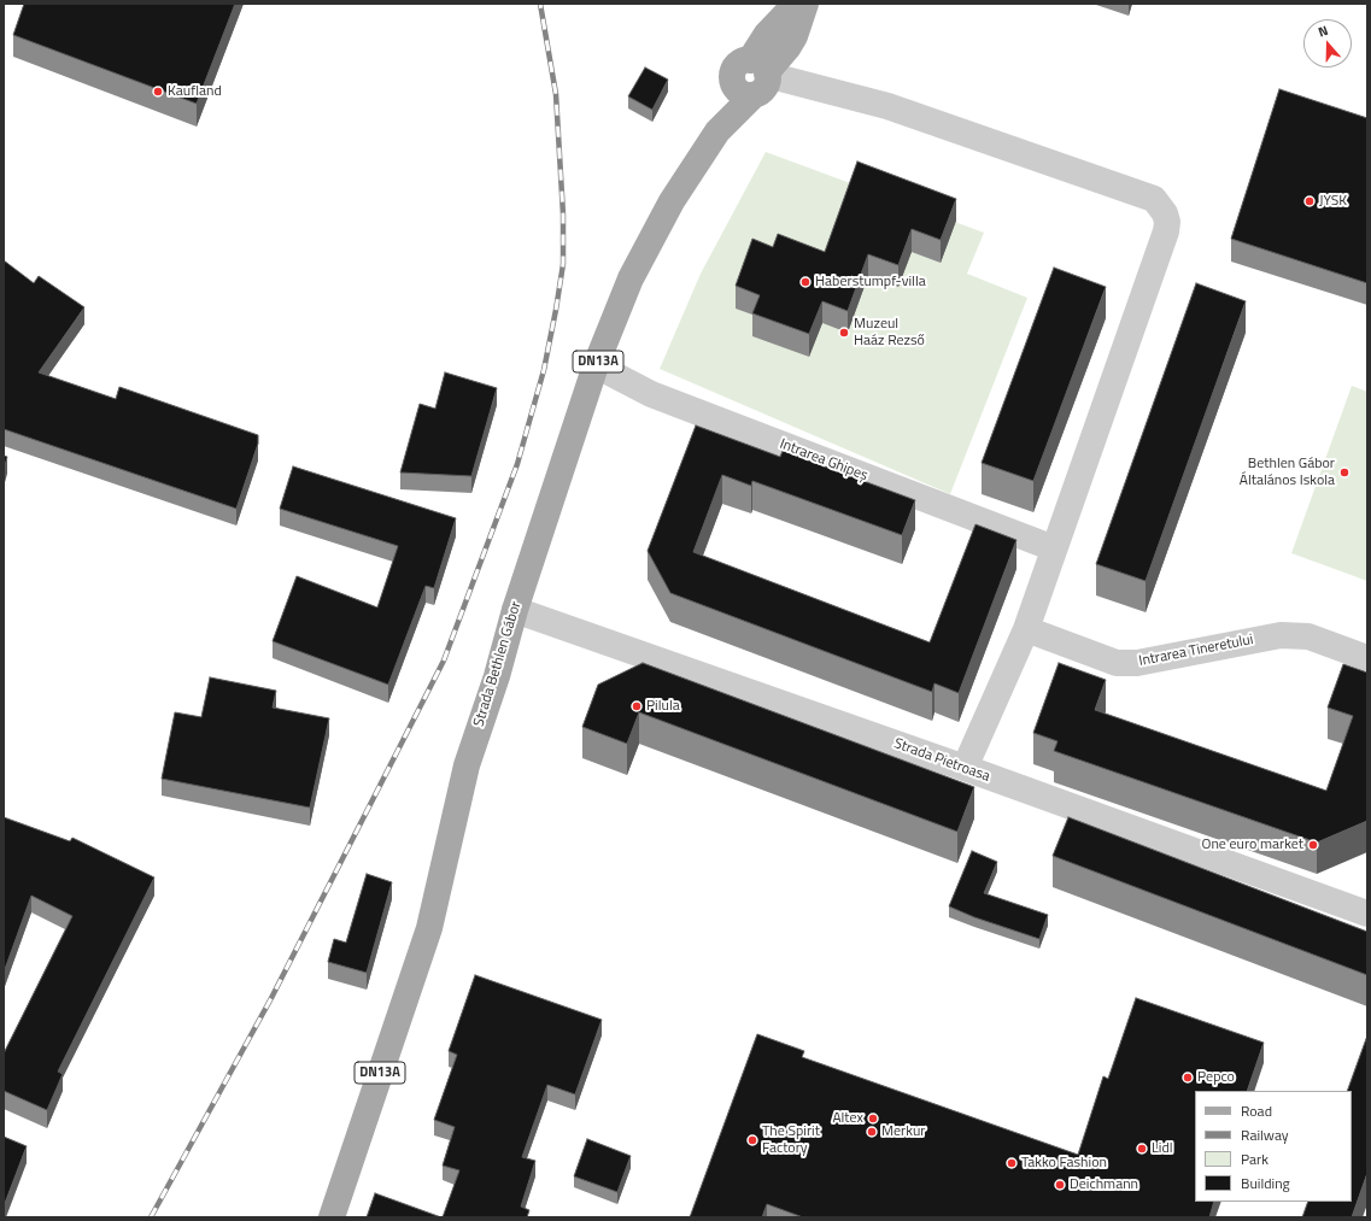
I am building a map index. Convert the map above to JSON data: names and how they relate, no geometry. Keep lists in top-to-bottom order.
{
  "streets": {
    "main road": ["DN13A", "Strada Bethlen Gábor"],
    "street": ["Intrarea Ghipeș", "Intrarea Tineretului", "Strada Pietroasa"]
  },
  "crossings": [
    ["DN13A", "Strada Bethlen Gábor"],
    ["Intrarea Ghipeș", "Strada Bethlen Gábor"],
    ["Strada Bethlen Gábor", "Strada Pietroasa"]
  ],
  "places": [
    "Kaufland",
    "JYSK",
    "Haberstumpf-villa",
    "Muzeul Haáz Rezső",
    "Bethlen Gábor Általános Iskola",
    "Pilula",
    "One euro market",
    "Pepco",
    "Altex",
    "Merkur",
    "The Spirit Factory",
    "Lidl",
    "Takko Fashion",
    "Deichmann"
  ],
  "legend": [
    "Road",
    "Railway",
    "Park",
    "Building"
  ],
  "north": "top"
}
